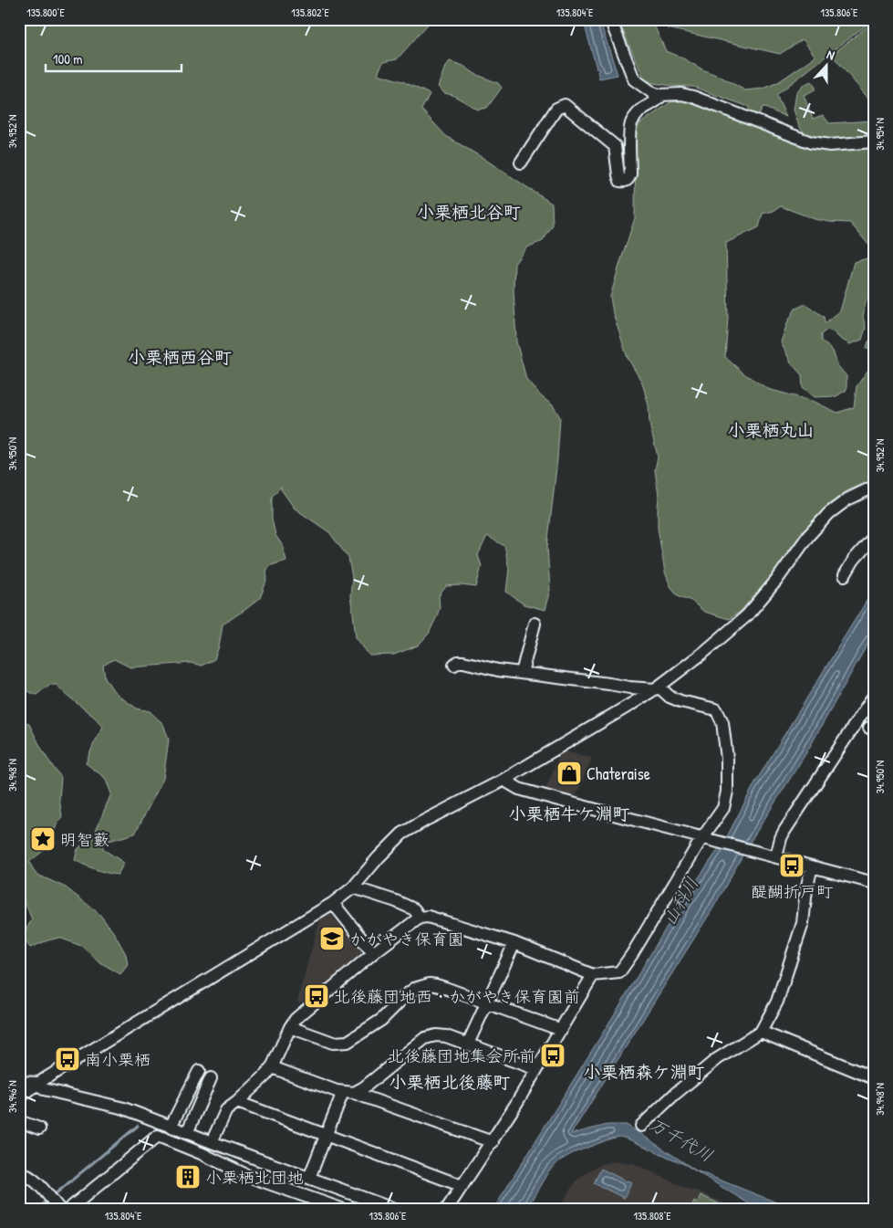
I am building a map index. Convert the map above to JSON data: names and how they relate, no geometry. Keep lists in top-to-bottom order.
{
  "districts": [
    "小栗栖北谷町",
    "小栗栖西谷町",
    "小栗栖丸山",
    "小栗栖牛ケ淵町",
    "小栗栖森ケ淵町",
    "小栗栖北後藤町"
  ],
  "water": ["山科川", "万千代川"],
  "places": {
    "shop": ["Chateraise"],
    "place": ["明智藪"],
    "bus stop": [
      "醍醐折戸町",
      "北後藤団地西・かがやき保育園前",
      "北後藤団地集会所前",
      "南小栗栖"
    ],
    "school or university": ["かがやき保育園"],
    "building": ["小栗栖北団地"]
  },
  "scale_bar": "100 m",
  "north": "top",
  "coordinates": [
    "135.800°E",
    "135.802°E",
    "135.804°E",
    "135.806°E",
    "34.952°N",
    "34.954°N",
    "34.950°N",
    "34.948°N",
    "34.946°N",
    "135.808°E"
  ]
}
